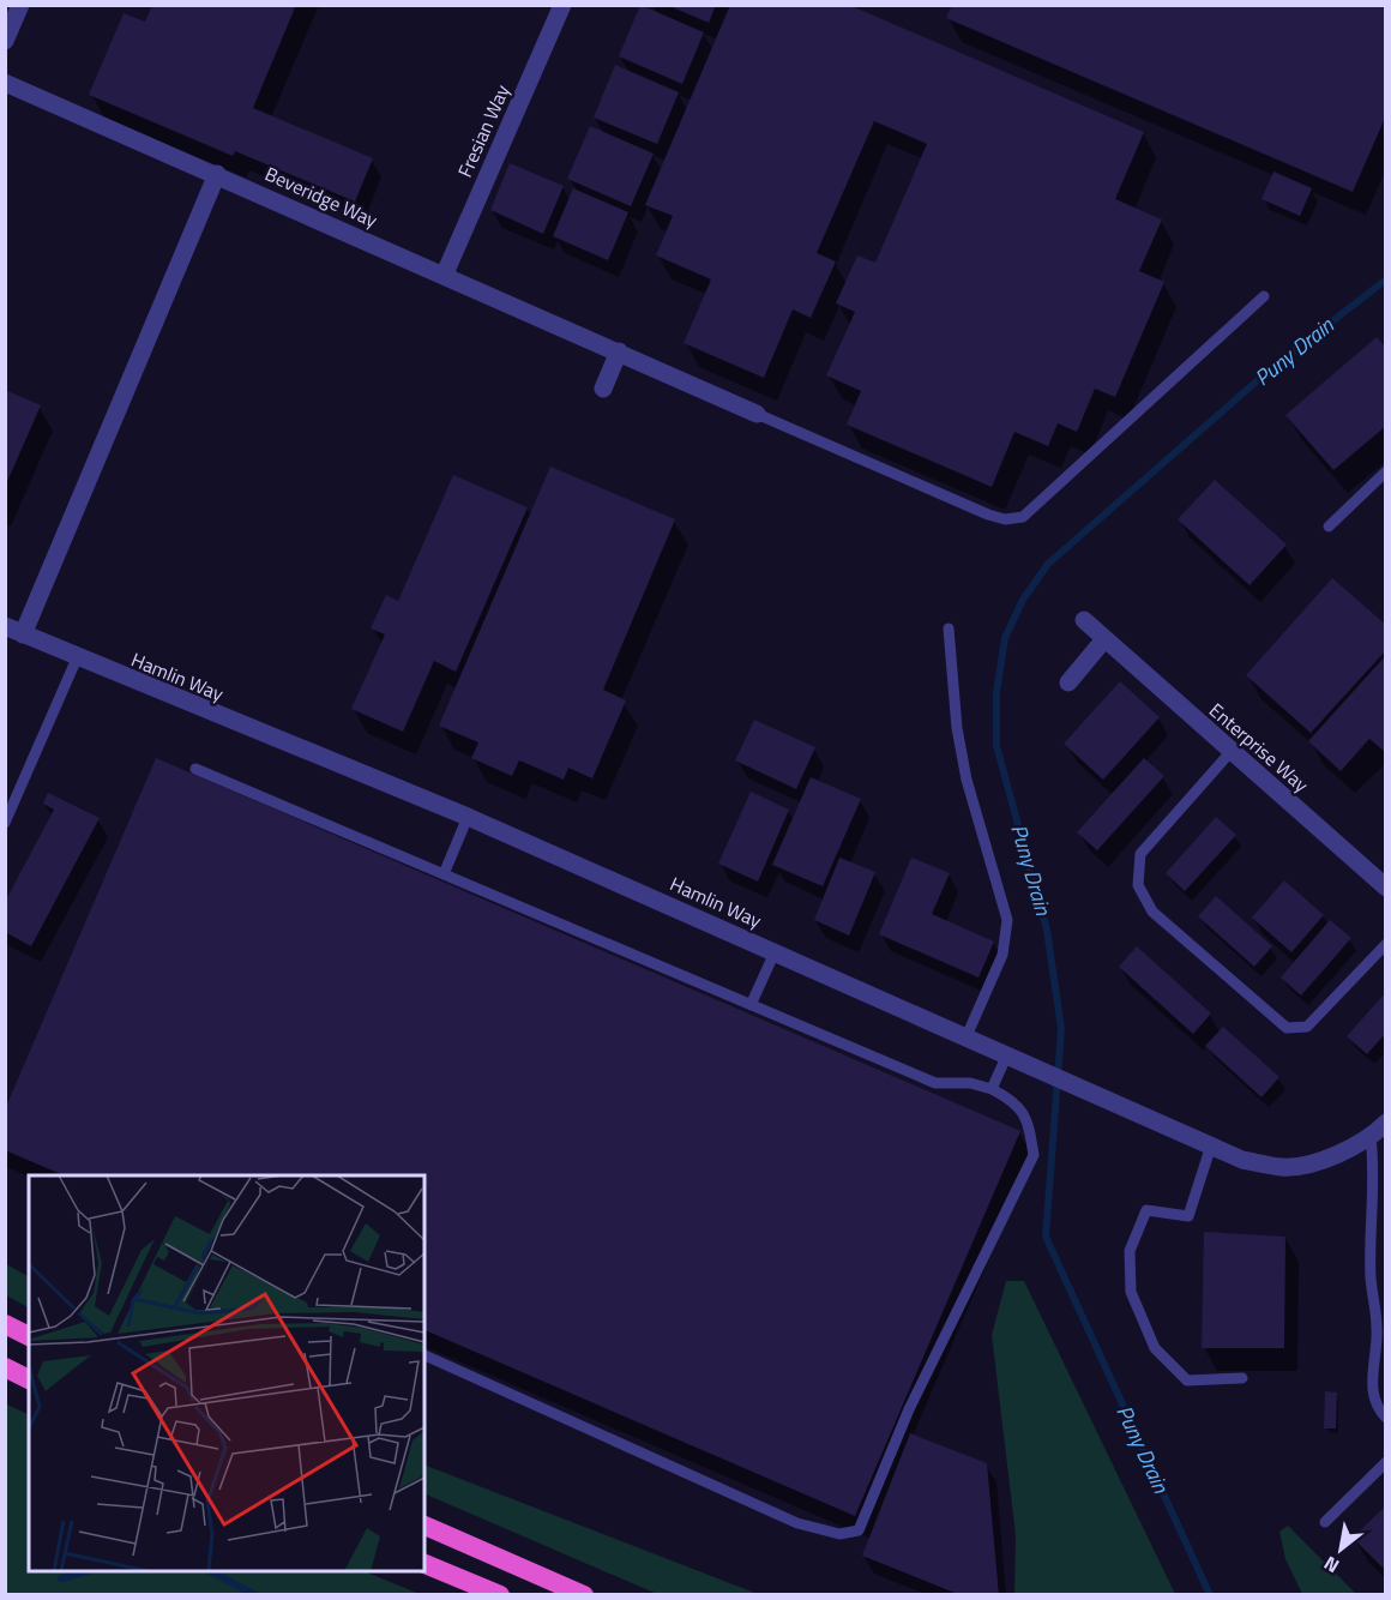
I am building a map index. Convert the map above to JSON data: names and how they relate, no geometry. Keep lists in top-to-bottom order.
{
  "streets": {
    "street": [
      "Fresian Way",
      "Beveridge Way",
      "Hamlin Way",
      "Enterprise Way"
    ]
  },
  "crossings": [
    ["Fresian Way", "Beveridge Way"]
  ],
  "water": ["Puny Drain"],
  "north": "bottom left"
}
